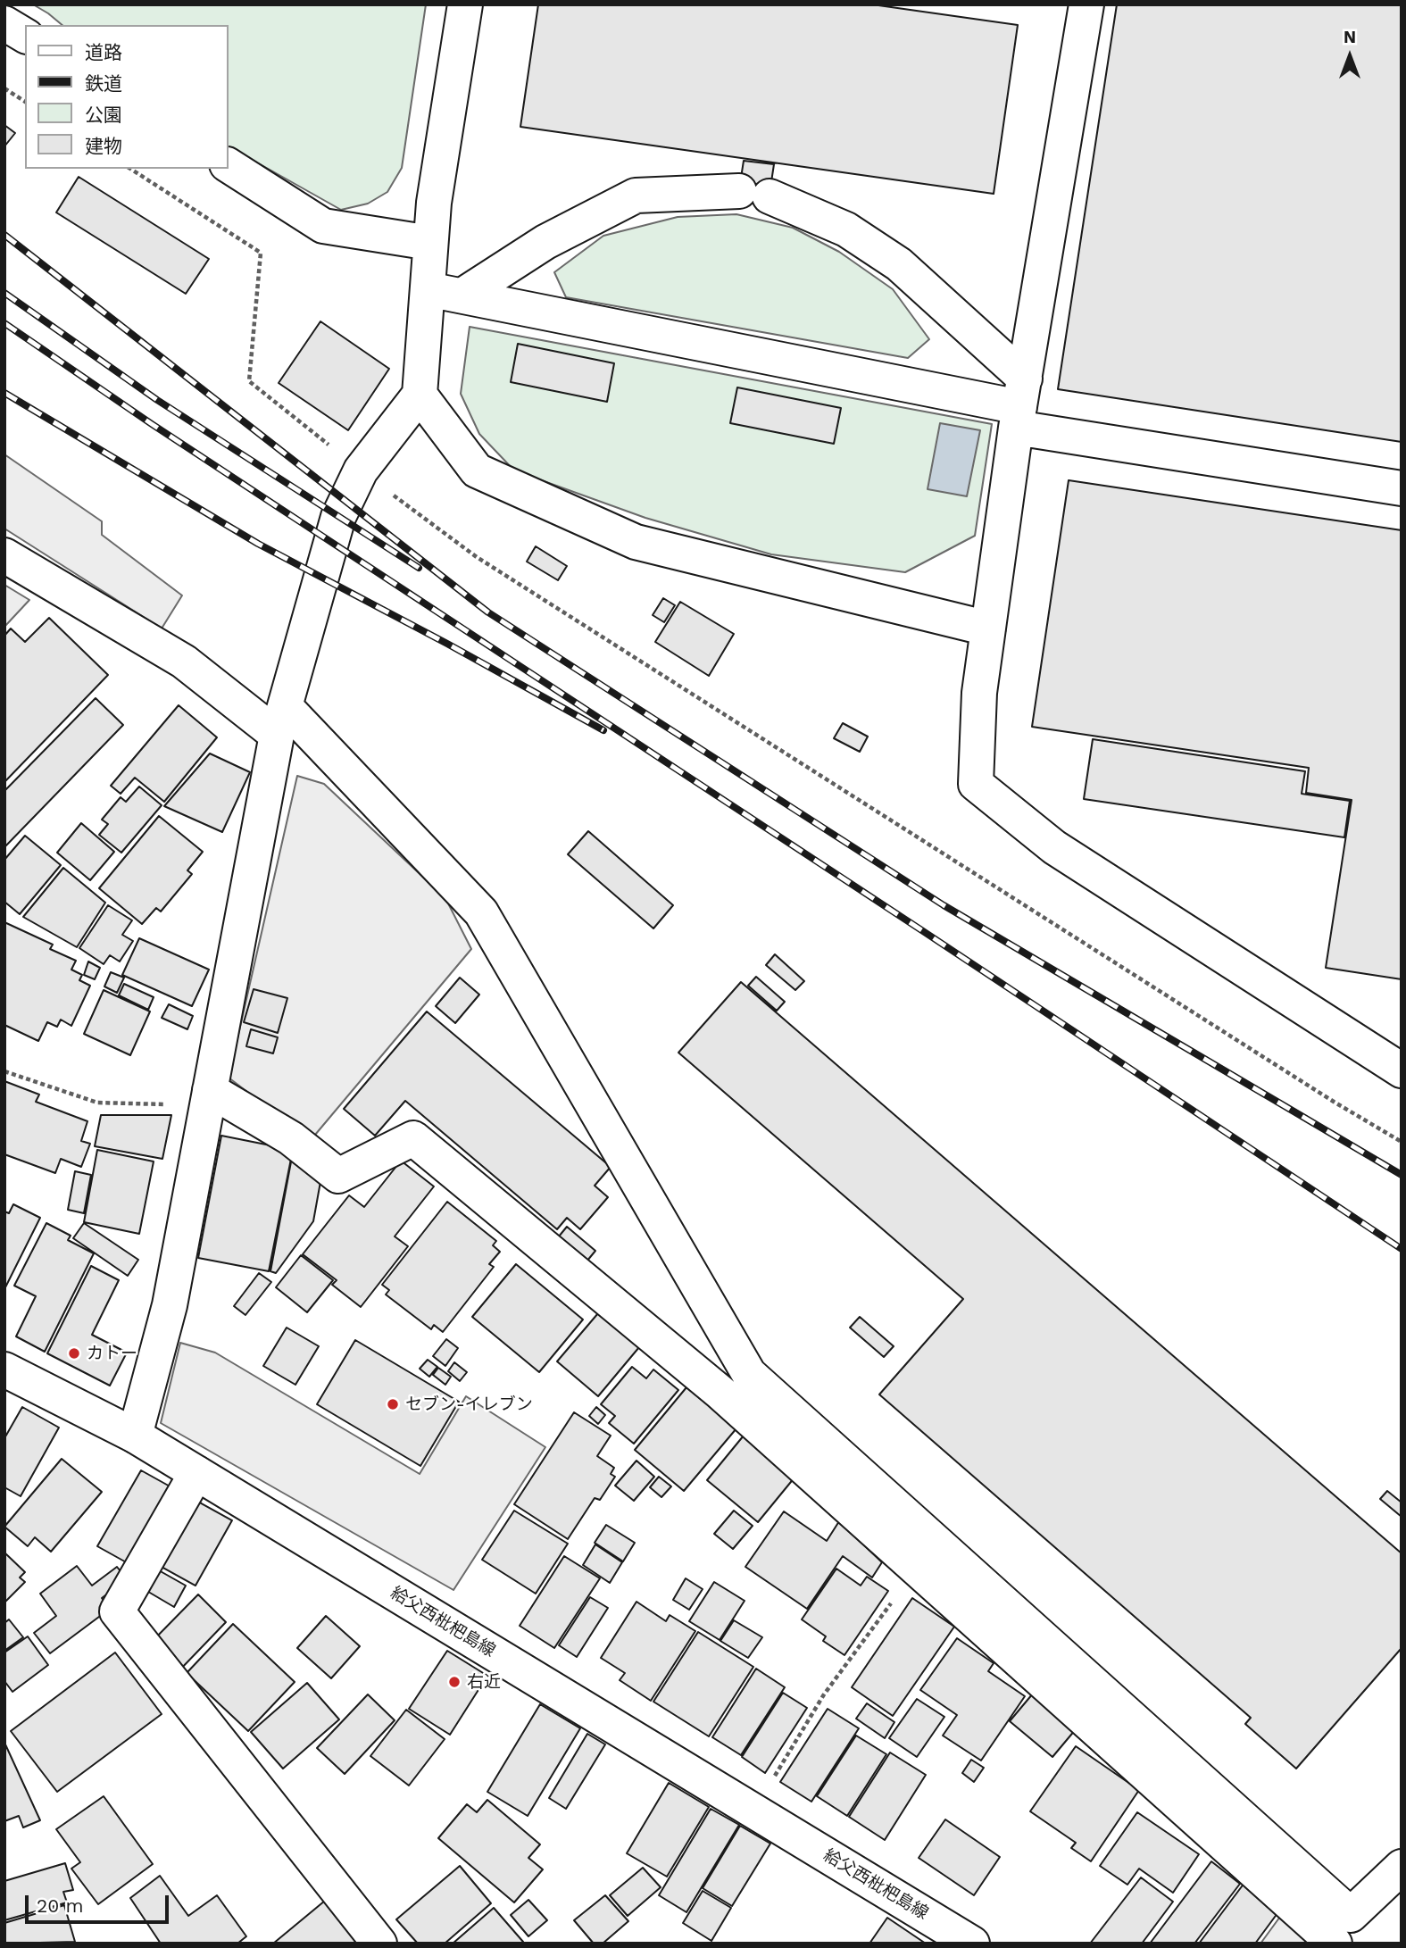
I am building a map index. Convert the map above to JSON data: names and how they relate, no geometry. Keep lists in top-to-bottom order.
{
  "streets": {
    "street": ["給父西枇杷島線"]
  },
  "places": ["カトー", "セブン-イレブン", "右近"],
  "legend": [
    "道路",
    "鉄道",
    "公園",
    "建物"
  ],
  "scale_bar": "20 m",
  "north": "top"
}
